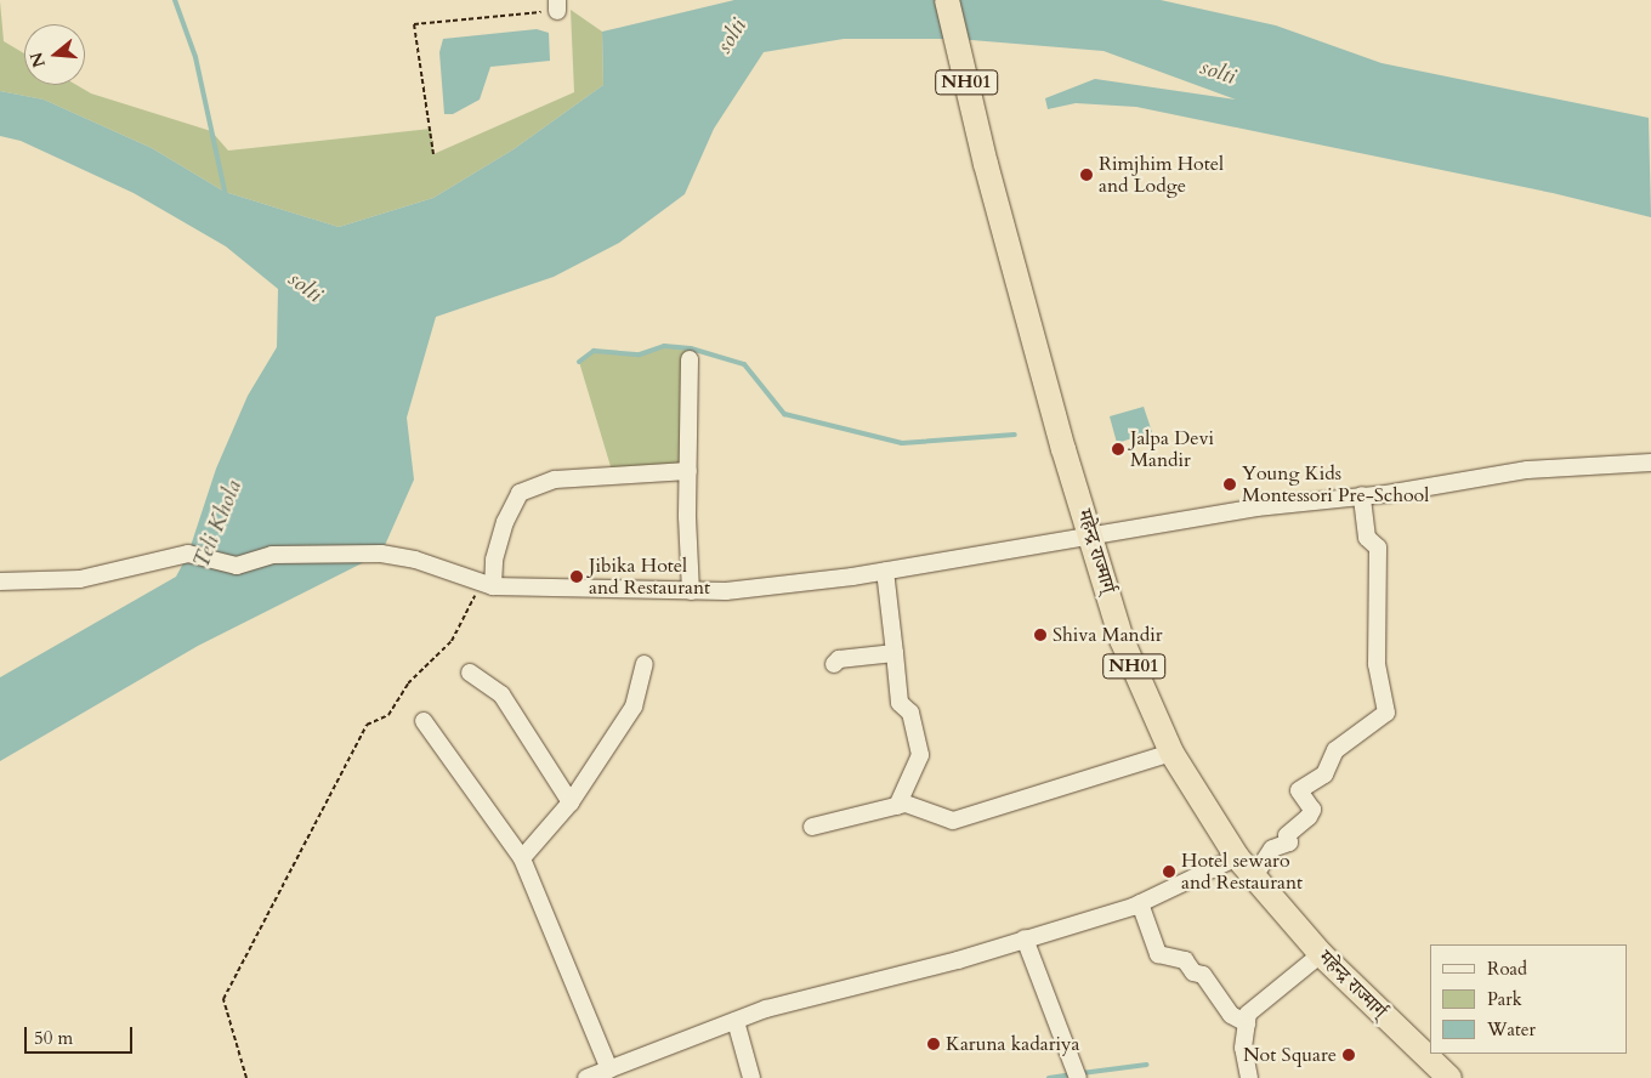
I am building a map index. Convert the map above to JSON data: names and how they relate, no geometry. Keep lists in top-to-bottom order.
{
  "streets": {
    "highway": ["NH01", "महेन्द्र राज्मार्ग्"]
  },
  "water": ["solti", "Teli Khola"],
  "places": [
    "Rimjhim Hotel and Lodge",
    "Jalpa Devi Mandir",
    "Young Kids Montessori Pre-School",
    "Jibika Hotel and Restaurant",
    "Shiva Mandir",
    "Hotel sewaro and Restaurant",
    "Karuna kadariya",
    "Not Square"
  ],
  "legend": ["Road", "Park", "Water"],
  "scale_bar": "50 m",
  "north": "left"
}
